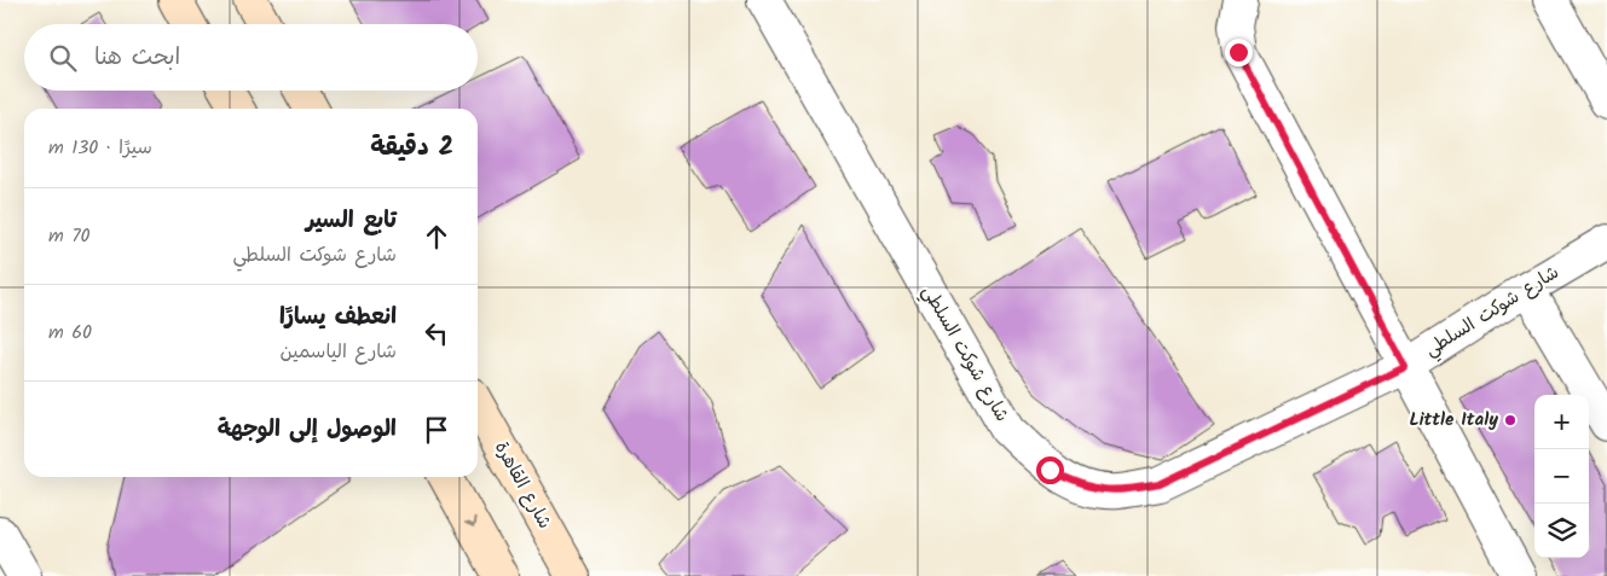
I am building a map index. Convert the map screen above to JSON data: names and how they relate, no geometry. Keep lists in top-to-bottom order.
{
  "streets": {
    "main road": ["شارع القاهرة"],
    "street": ["شارع شوكت السلطي"]
  },
  "places": ["Little Italy"],
  "page": {
    "search": "ابحث هنا",
    "heading": ["2 دقيقة", "سيرًا · 130 m"],
    "list": [
      ["تابع السير", "شارع شوكت السلطي", "70 m"],
      ["انعطف يسارًا", "شارع الياسمين", "60 m"],
      "الوصول إلى الوجهة"
    ],
    "map_buttons": ["+", "−"]
  }
}
